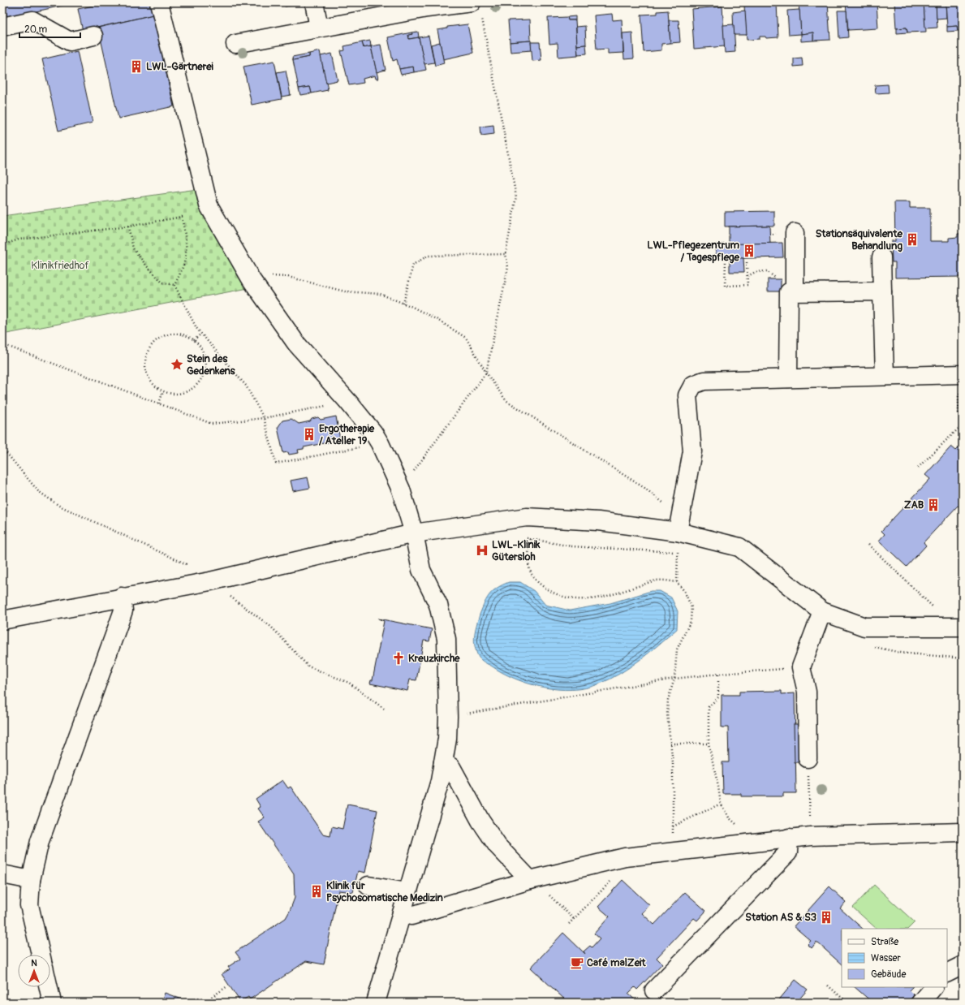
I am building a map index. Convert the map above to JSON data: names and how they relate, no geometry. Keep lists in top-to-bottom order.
{
  "parks": ["Klinikfriedhof"],
  "places": {
    "building": [
      "LWL-Gärtnerei",
      "Stationsäquivalente Behandlung",
      "LWL-Pflegezentrum / Tagespflege",
      "Ergotherapie / Ateller 19",
      "ZAB",
      "Klinik für Psychosomatische Medizin",
      "Station AS & S3"
    ],
    "place": ["Stein des Gedenkens"],
    "hospital": ["LWL-Klinik Gütersloh"],
    "church": ["Kreuzkirche"],
    "cafe": ["Café malZeit"]
  },
  "legend": ["Straße", "Wasser", "Gebäude"],
  "scale_bar": "20 m",
  "north": "top"
}
